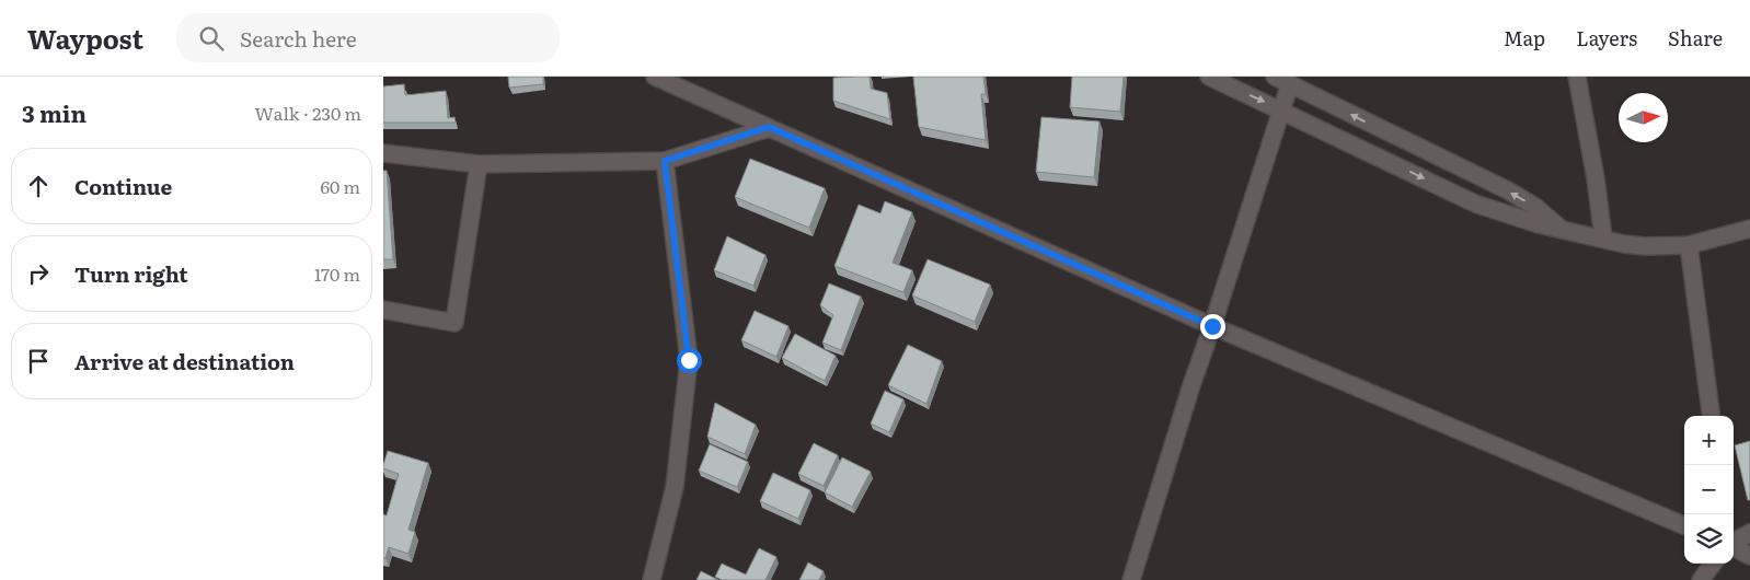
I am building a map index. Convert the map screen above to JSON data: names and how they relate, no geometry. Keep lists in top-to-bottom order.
{
  "north": "right",
  "page": {
    "header": "Waypost",
    "search": "Search here",
    "nav": ["Map", "Layers", "Share"],
    "heading": ["3 min", "Walk · 230 m"],
    "list": [
      ["Continue", "60 m"],
      ["Turn right", "170 m"],
      "Arrive at destination"
    ],
    "map_buttons": ["+", "−"]
  }
}
